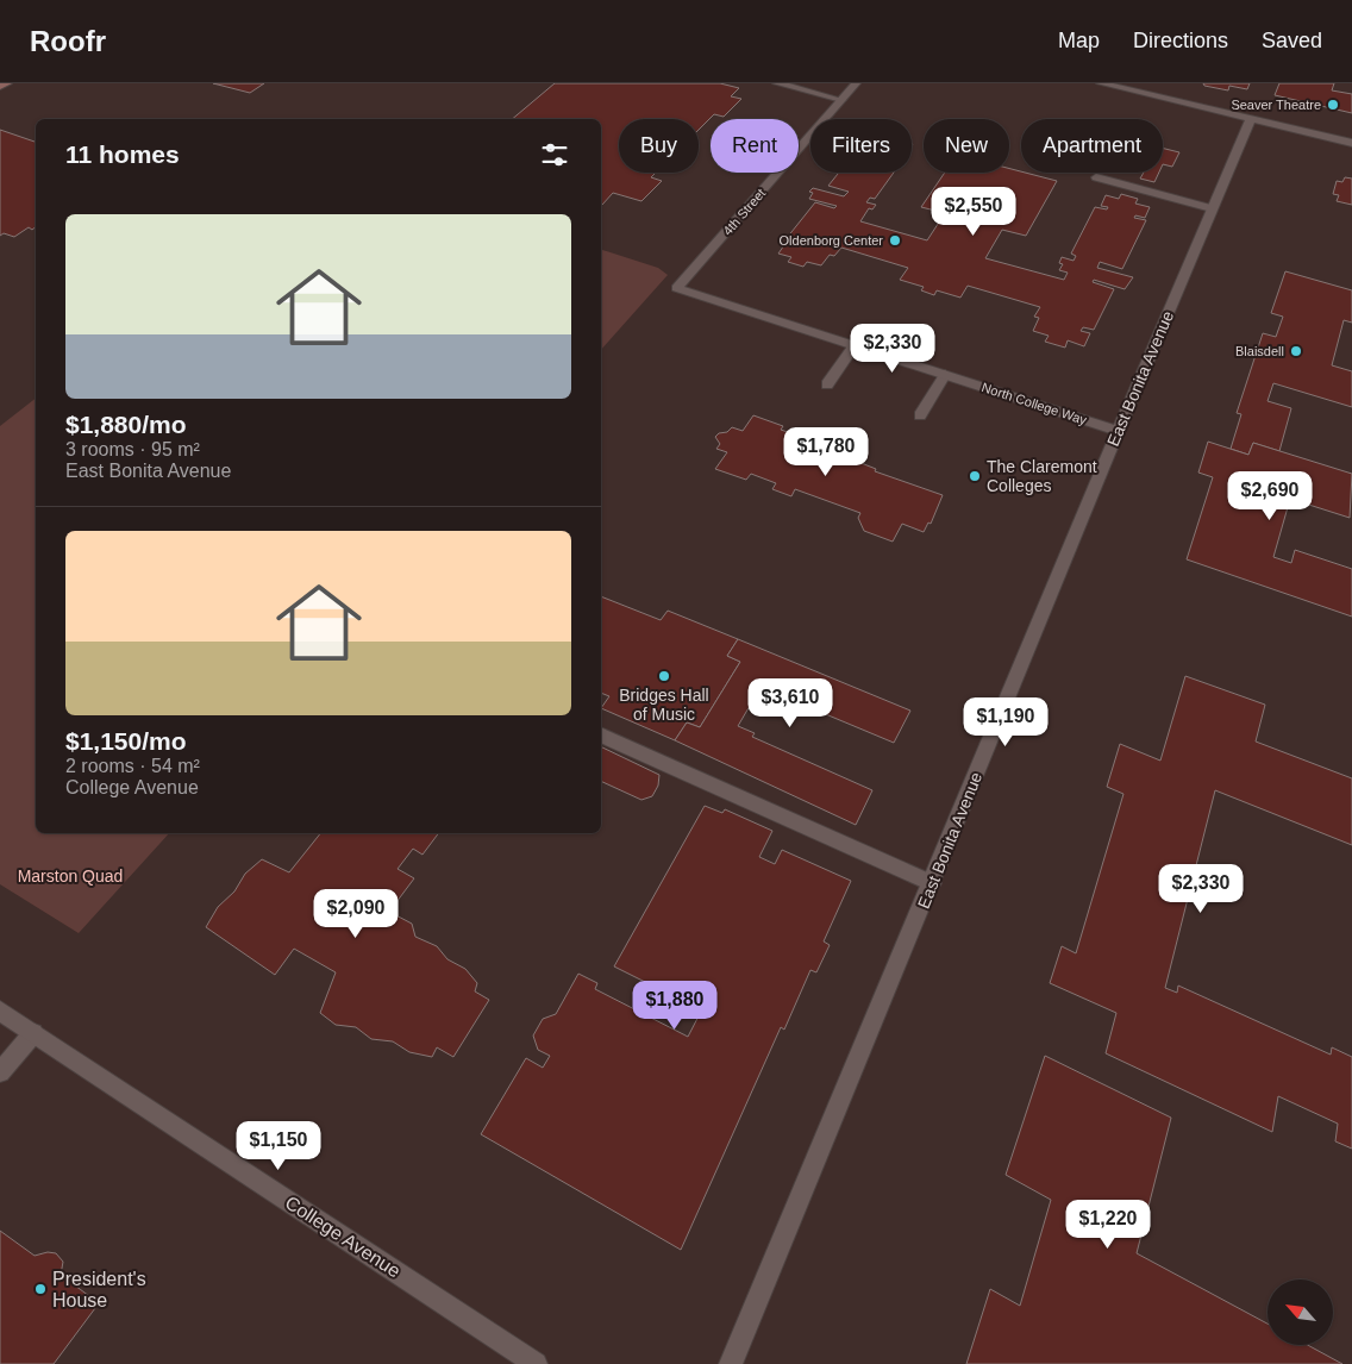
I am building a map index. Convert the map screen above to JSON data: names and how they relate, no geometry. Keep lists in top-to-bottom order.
{
  "streets": {
    "street": [
      "4th Street",
      "East Bonita Avenue",
      "North College Way",
      "College Avenue"
    ]
  },
  "crossings": [
    ["4th Street", "North College Way"],
    ["East Bonita Avenue", "North College Way"]
  ],
  "parks": ["Marston Quad"],
  "places": [
    "Seaver Theatre",
    "Oldenborg Center",
    "Blaisdell",
    "The Claremont Colleges",
    "Bridges Hall of Music",
    "President's House"
  ],
  "north": "top left",
  "page": {
    "header": "Roofr",
    "nav": ["Map", "Directions", "Saved"],
    "chip": [
      "Buy",
      "Rent",
      "Filters",
      "New",
      "Apartment"
    ],
    "heading": "11 homes",
    "price": [
      "$2,550",
      "$2,330",
      "$1,780",
      "$2,690",
      "$3,610",
      "$1,190",
      "$2,330",
      "$2,090",
      "$1,880",
      "$1,150",
      "$1,220"
    ],
    "list": [
      {
        "name": "$1,880/mo",
        "note": "3 rooms · 95 m² · East Bonita Avenue"
      },
      {
        "name": "$1,150/mo",
        "note": "2 rooms · 54 m² · College Avenue"
      }
    ]
  }
}
